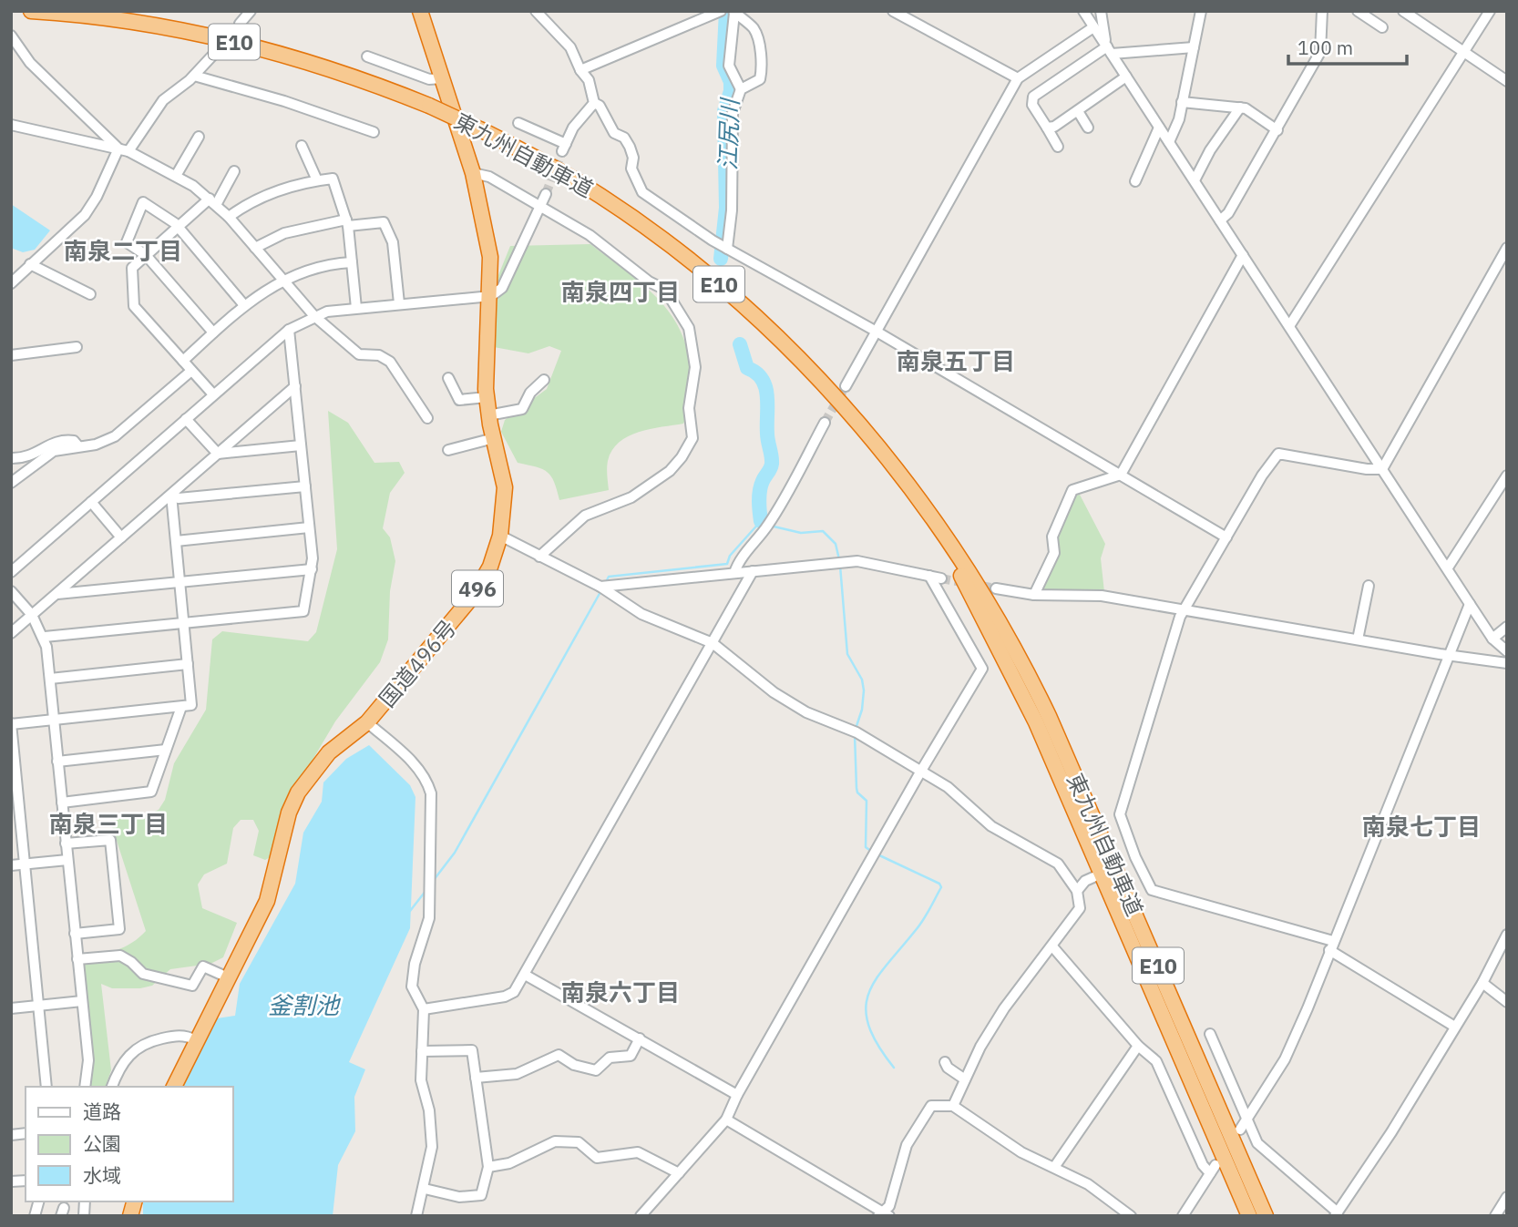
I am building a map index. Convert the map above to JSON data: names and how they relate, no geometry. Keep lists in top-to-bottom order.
{
  "streets": {
    "highway": [
      "E10",
      "東九州自動車道",
      "496",
      "国道496号"
    ]
  },
  "districts": [
    "南泉二丁目",
    "南泉四丁目",
    "南泉五丁目",
    "南泉三丁目",
    "南泉七丁目",
    "南泉六丁目"
  ],
  "water": ["江尻川", "釜割池"],
  "legend": ["道路", "公園", "水域"],
  "scale_bar": "100 m"
}
